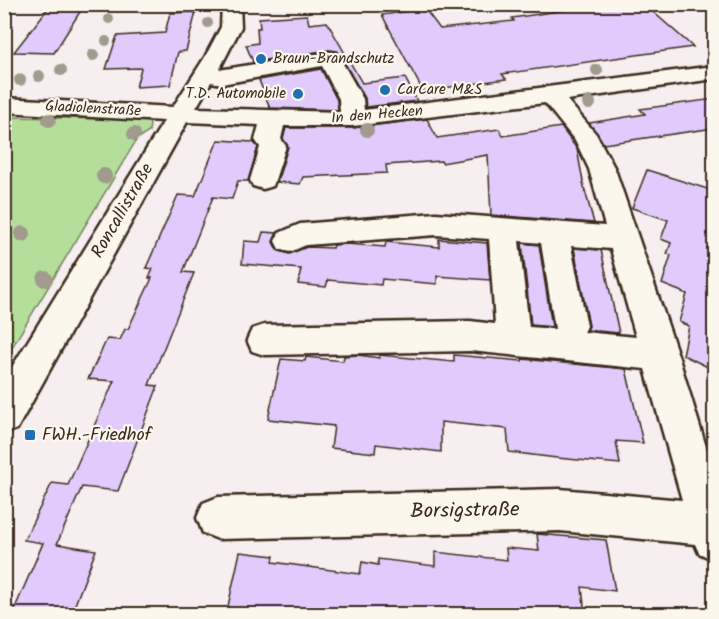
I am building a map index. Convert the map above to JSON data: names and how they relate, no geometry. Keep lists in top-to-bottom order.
{
  "streets": {
    "street": [
      "Gladiolenstraße",
      "In den Hecken",
      "Roncallistraße",
      "Borsigstraße"
    ]
  },
  "crossings": [
    ["Gladiolenstraße", "In den Hecken"],
    ["Gladiolenstraße", "Roncallistraße"],
    ["In den Hecken", "Roncallistraße"],
    ["In den Hecken", "Borsigstraße"]
  ],
  "places": {
    "other": ["Braun-Brandschutz", "CarCare M&S", "T.D. Automobile"],
    "transit": ["FWH.-Friedhof"]
  }
}
